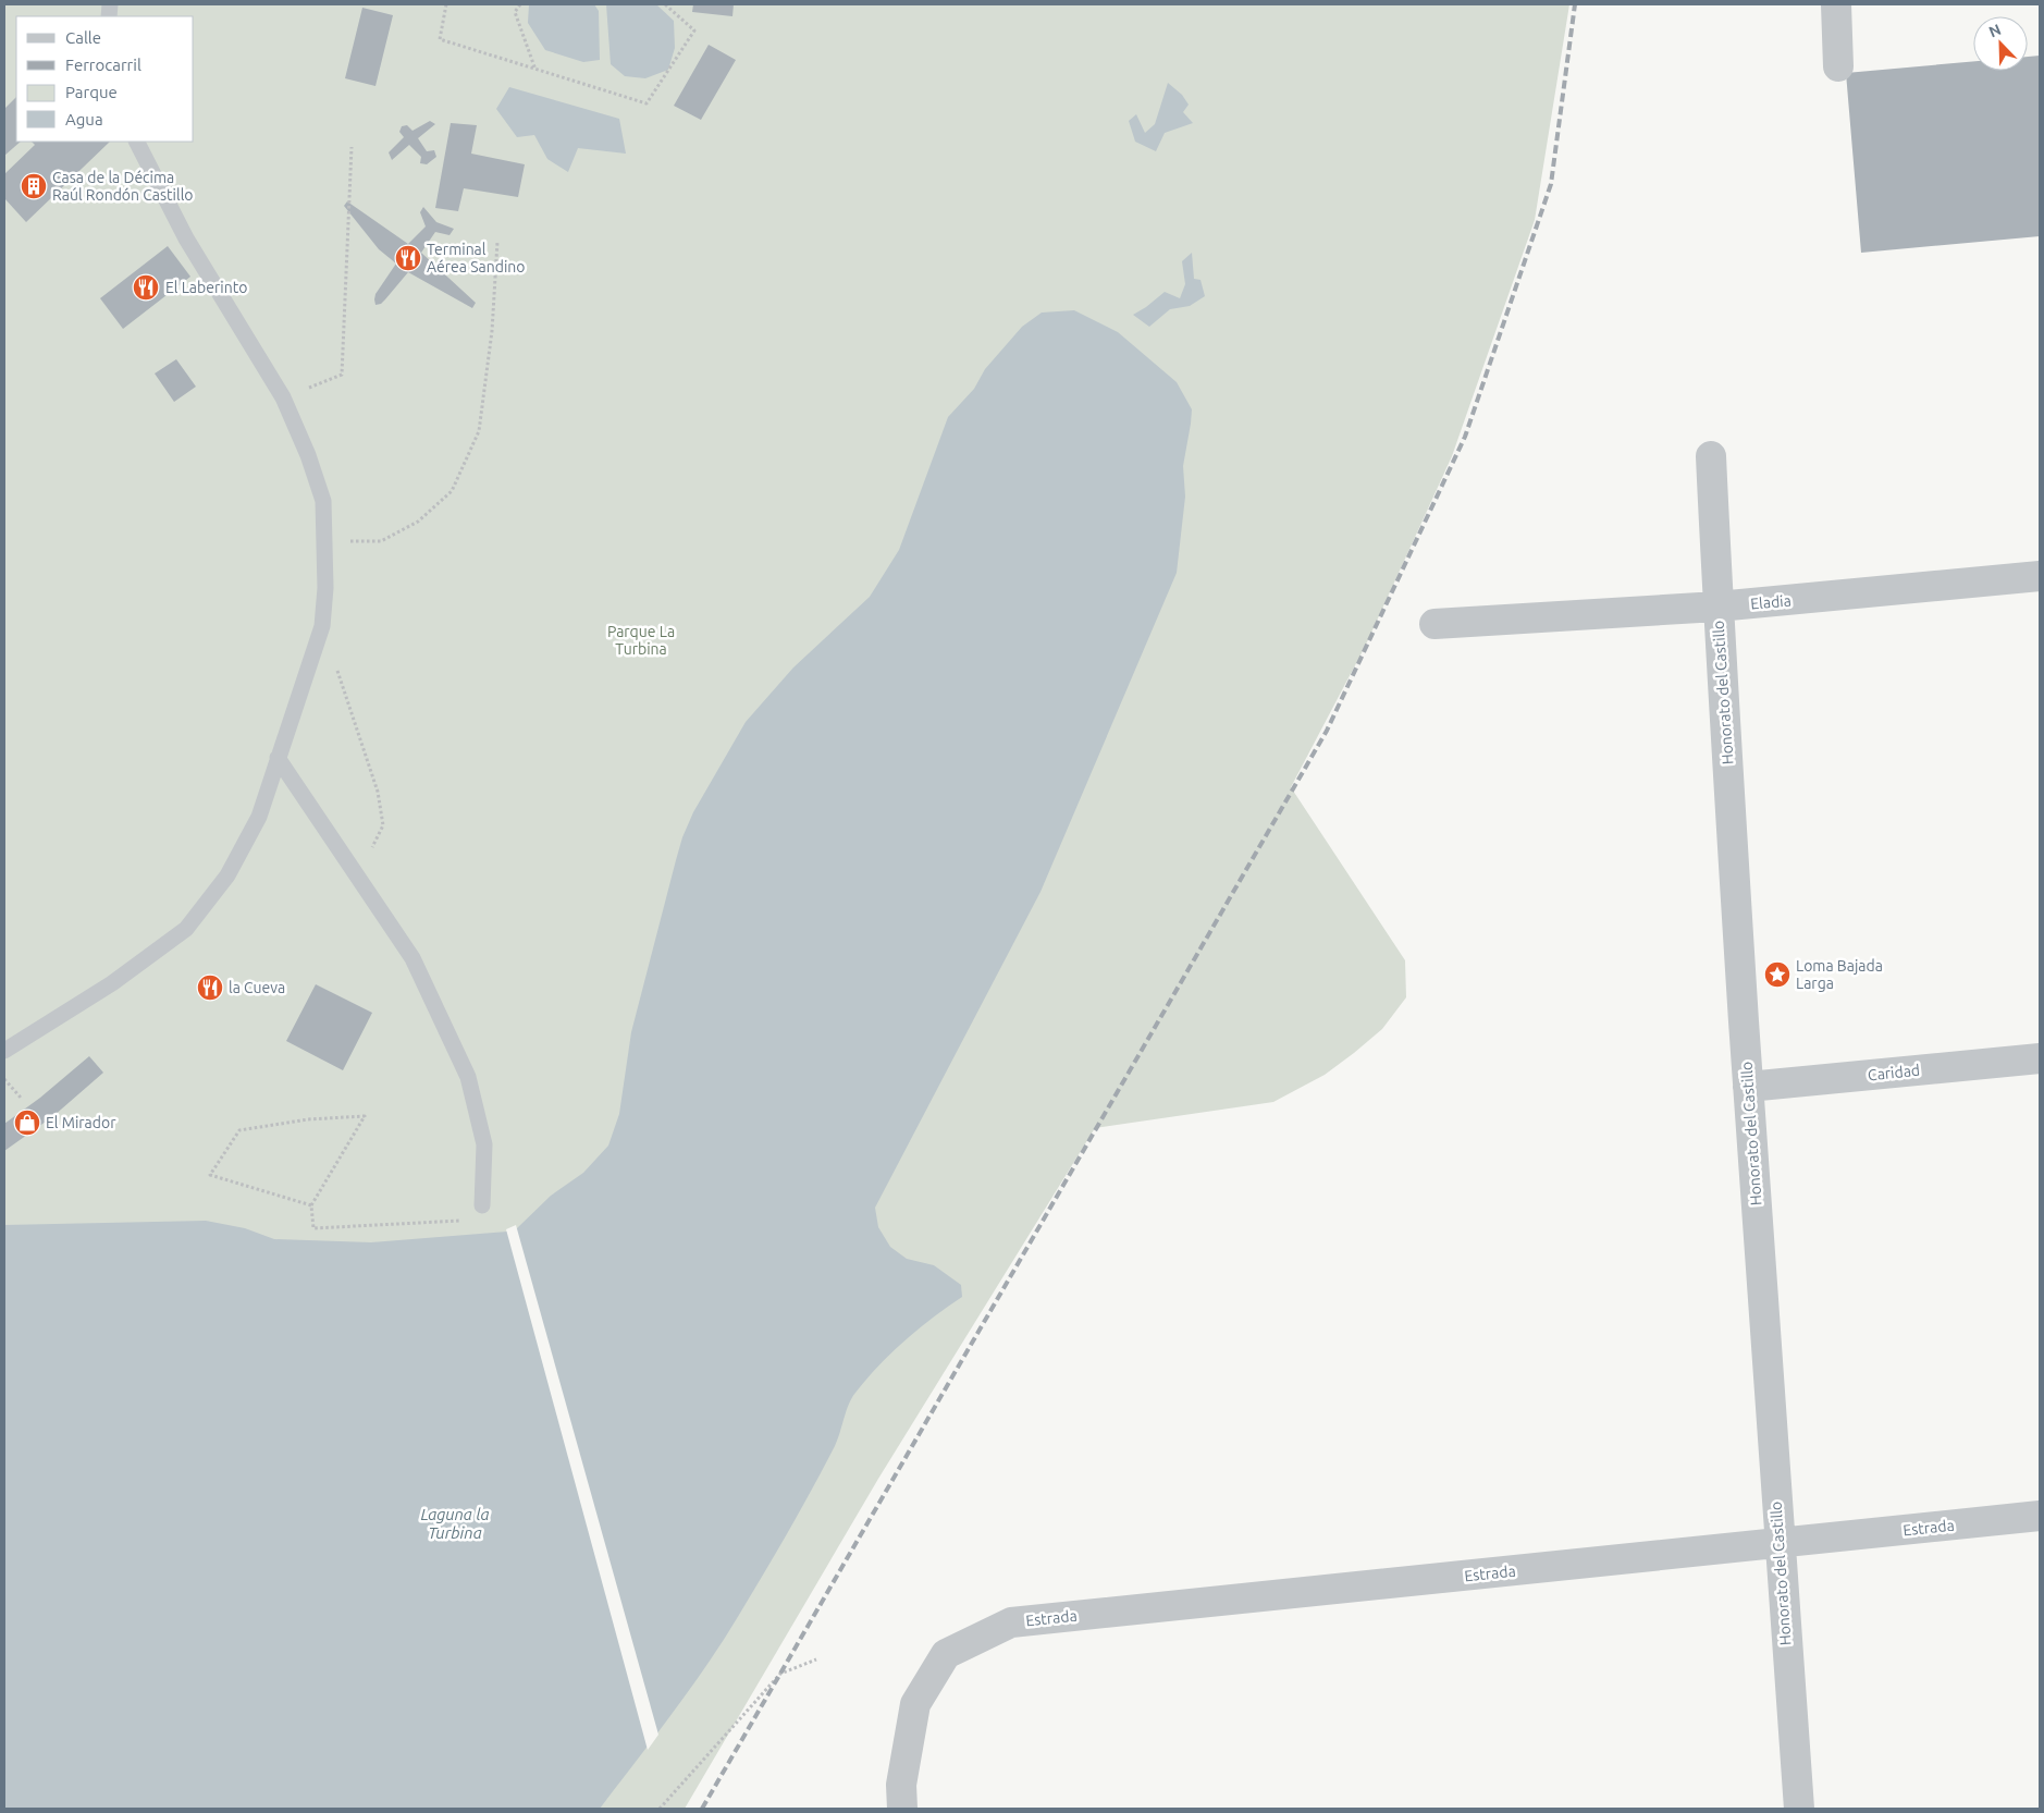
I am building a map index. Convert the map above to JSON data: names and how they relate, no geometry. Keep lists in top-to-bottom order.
{
  "streets": {
    "street": [
      "Eladia",
      "Honorato del Castillo",
      "Caridad",
      "Estrada"
    ]
  },
  "crossings": [
    ["Eladia", "Honorato del Castillo"],
    ["Honorato del Castillo", "Caridad"],
    ["Honorato del Castillo", "Estrada"]
  ],
  "water": ["Laguna la Turbina"],
  "parks": ["Parque La Turbina"],
  "places": {
    "building": ["Casa de la Décima Raúl Rondón Castillo"],
    "restaurant": ["Terminal Aérea Sandino", "El Laberinto", "la Cueva"],
    "place": ["Loma Bajada Larga"],
    "shop": ["El Mirador"]
  },
  "legend": [
    "Calle",
    "Ferrocarril",
    "Parque",
    "Agua"
  ],
  "north": "top left"
}
